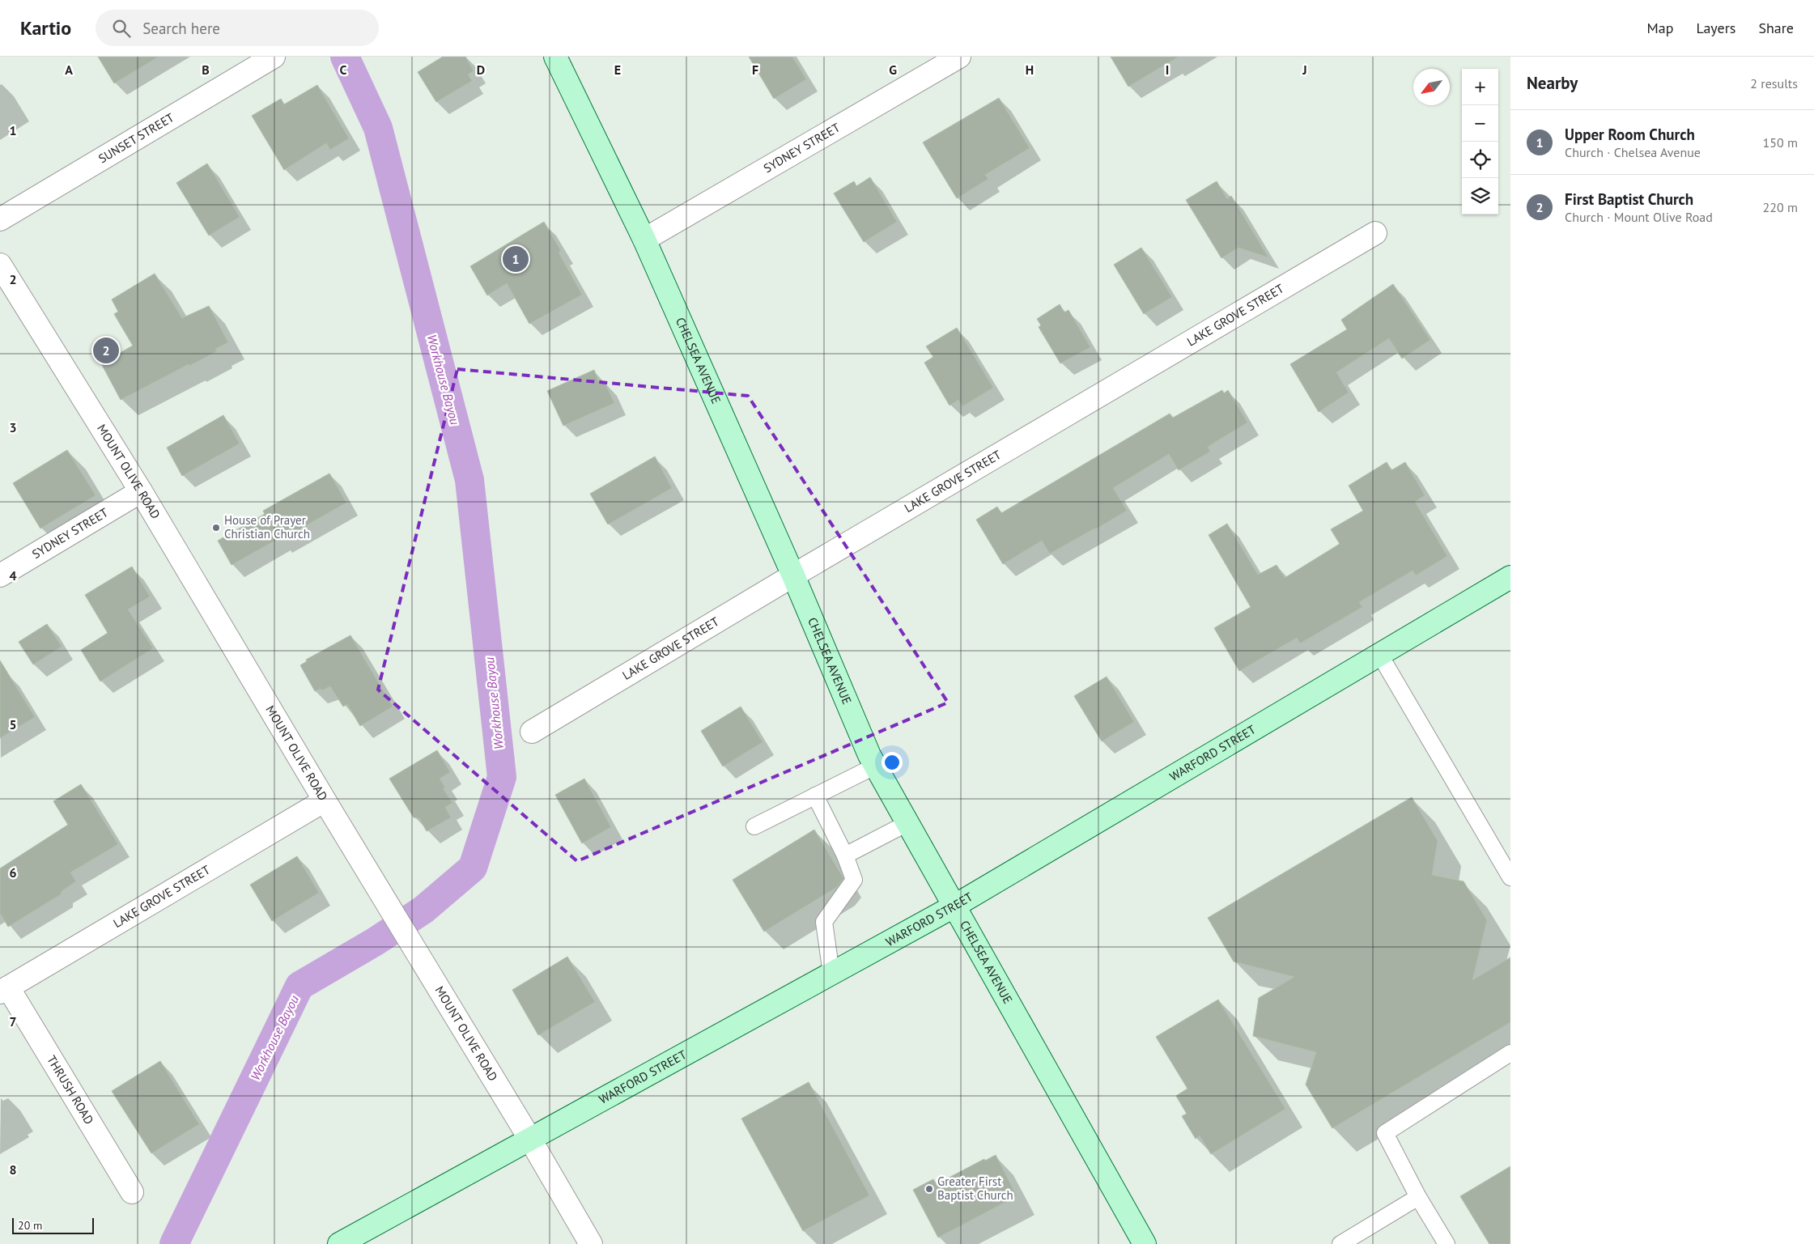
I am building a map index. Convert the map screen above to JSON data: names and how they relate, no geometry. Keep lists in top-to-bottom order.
{
  "streets": {
    "main road": ["CHELSEA AVENUE", "WARFORD STREET"],
    "street": [
      "SUNSET STREET",
      "SYDNEY STREET",
      "LAKE GROVE STREET",
      "MOUNT OLIVE ROAD",
      "THRUSH ROAD"
    ]
  },
  "crossings": [
    ["SYDNEY STREET", "CHELSEA AVENUE"],
    ["SYDNEY STREET", "MOUNT OLIVE ROAD"],
    ["LAKE GROVE STREET", "CHELSEA AVENUE"],
    ["LAKE GROVE STREET", "MOUNT OLIVE ROAD"],
    ["LAKE GROVE STREET", "THRUSH ROAD"],
    ["CHELSEA AVENUE", "WARFORD STREET"],
    ["MOUNT OLIVE ROAD", "WARFORD STREET"]
  ],
  "water": ["Workhouse Bayou"],
  "places": ["House of Prayer Christian Church", "Greater First Baptist Church"],
  "scale_bar": "20 m",
  "north": "bottom left",
  "page": {
    "header": "Kartio",
    "search": "Search here",
    "nav": ["Map", "Layers", "Share"],
    "heading": ["Nearby", "2 results"],
    "map_buttons": ["+", "−"],
    "list": [
      {
        "mark": "1",
        "name": "Upper Room Church",
        "note": "Church · Chelsea Avenue",
        "value": "150 m"
      },
      {
        "mark": "2",
        "name": "First Baptist Church",
        "note": "Church · Mount Olive Road",
        "value": "220 m"
      }
    ],
    "pins": ["1", "2"],
    "scale": "20 m"
  },
  "grid": {
    "columns": [
      "A",
      "B",
      "C",
      "D",
      "E",
      "F",
      "G",
      "H",
      "I",
      "J"
    ],
    "rows": [
      "1",
      "2",
      "3",
      "4",
      "5",
      "6",
      "7",
      "8"
    ]
  }
}
